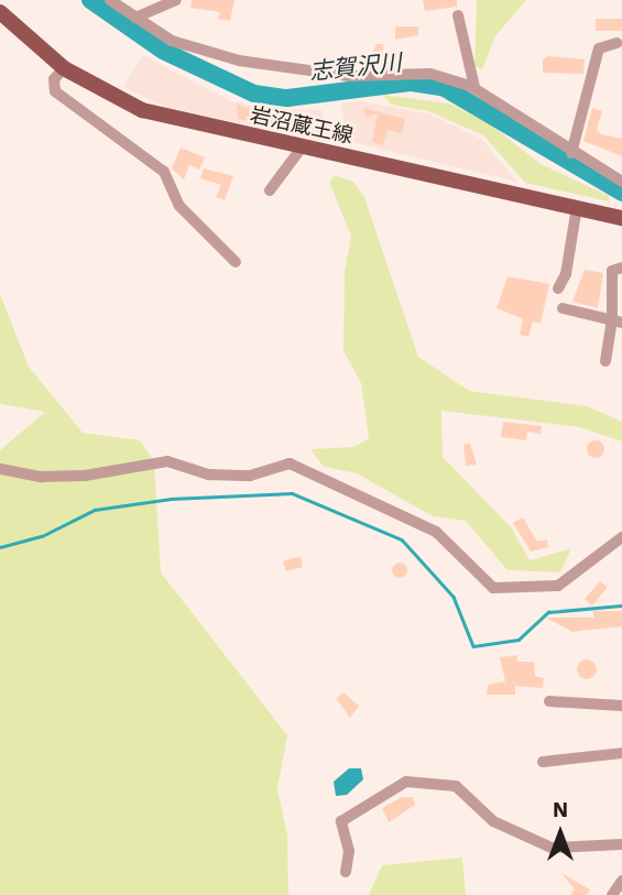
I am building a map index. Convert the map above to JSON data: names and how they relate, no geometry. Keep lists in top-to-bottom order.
{
  "streets": {
    "main road": ["岩沼蔵王線"]
  },
  "water": ["志賀沢川"],
  "north": "top"
}
